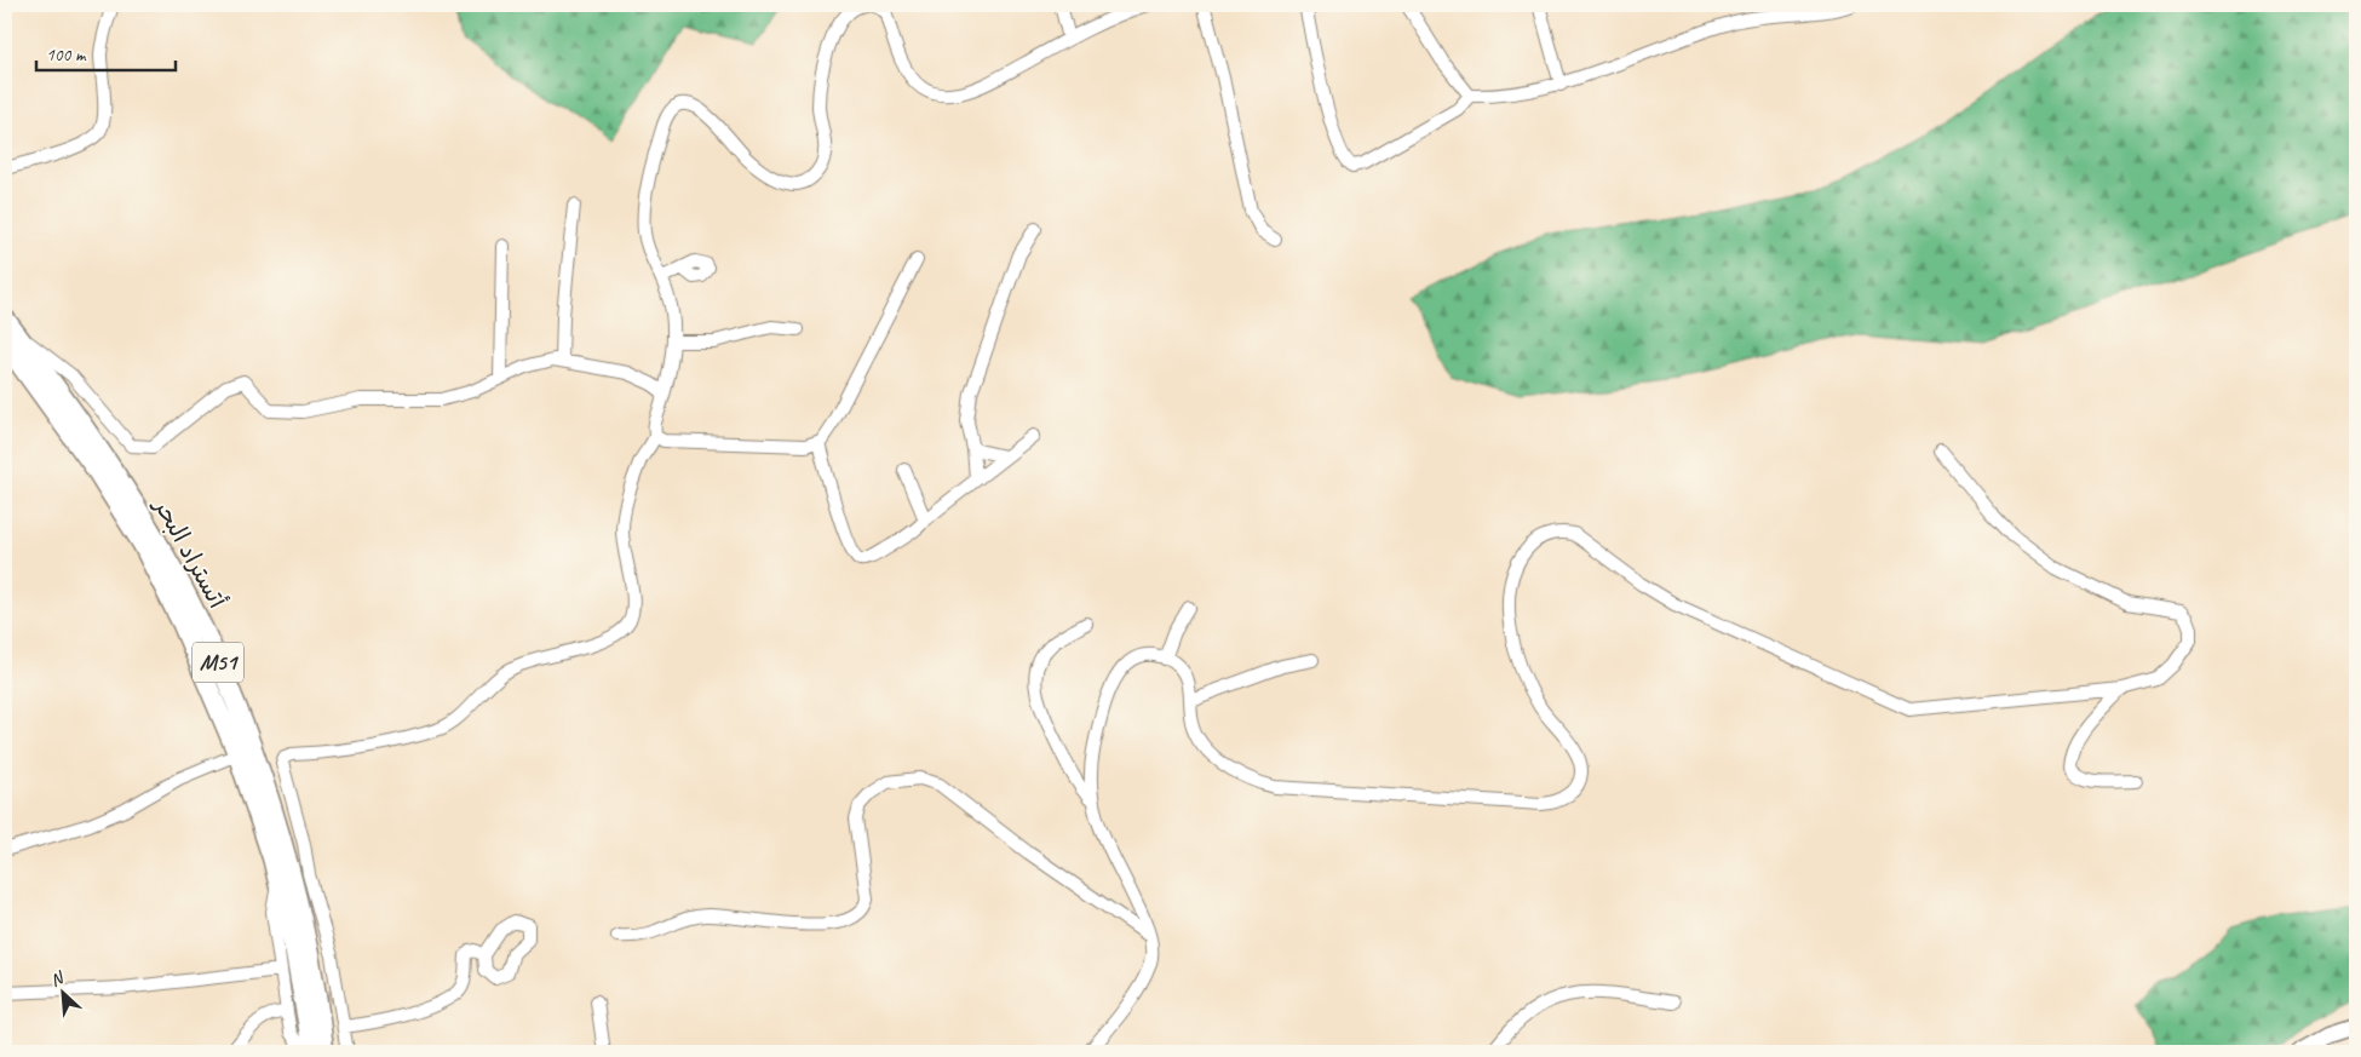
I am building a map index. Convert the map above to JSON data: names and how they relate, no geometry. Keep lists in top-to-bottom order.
{
  "streets": {
    "highway": ["أتستراد البحر", "M51"]
  },
  "scale_bar": "100 m",
  "north": "top left"
}
